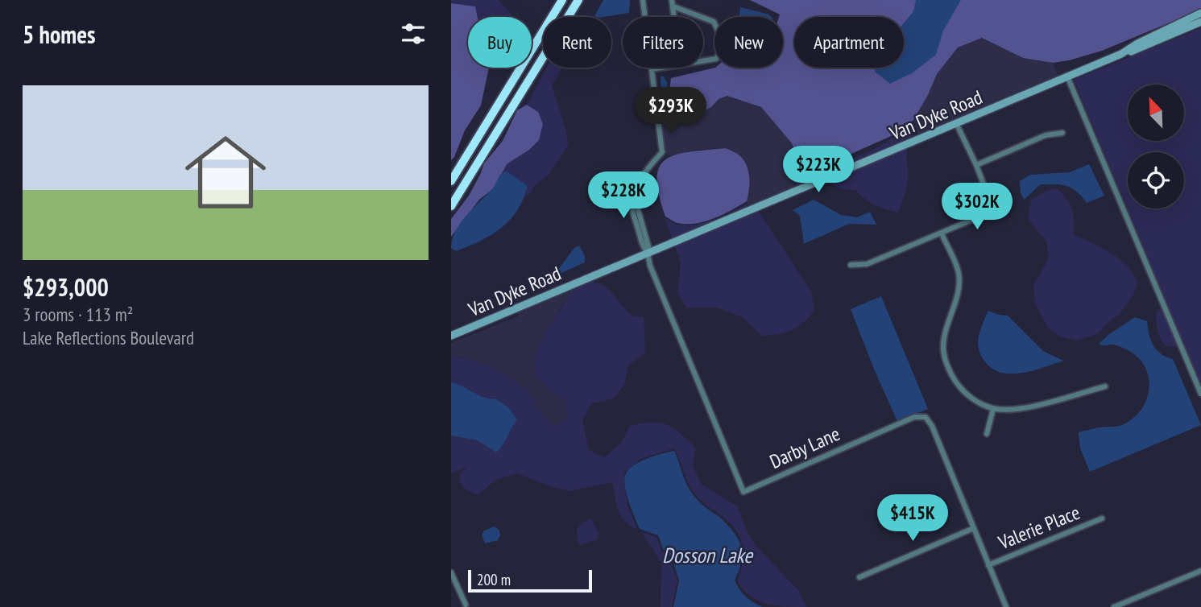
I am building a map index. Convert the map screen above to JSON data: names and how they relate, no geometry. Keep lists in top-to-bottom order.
{
  "streets": {
    "main road": ["Van Dyke Road"],
    "street": ["Darby Lane", "Valerie Place"]
  },
  "crossings": [
    ["Van Dyke Road", "Darby Lane"],
    ["Darby Lane", "Valerie Place"]
  ],
  "water": ["Dosson Lake"],
  "scale_bar": "200 m",
  "north": "top left",
  "page": {
    "heading": "5 homes",
    "chip": [
      "Buy",
      "Rent",
      "Filters",
      "New",
      "Apartment"
    ],
    "list": [
      {
        "name": "$293,000",
        "note": "3 rooms · 113 m² · Lake Reflections Boulevard"
      }
    ],
    "price": [
      "$293K",
      "$223K",
      "$228K",
      "$302K",
      "$415K"
    ],
    "scale": "200 m"
  }
}
